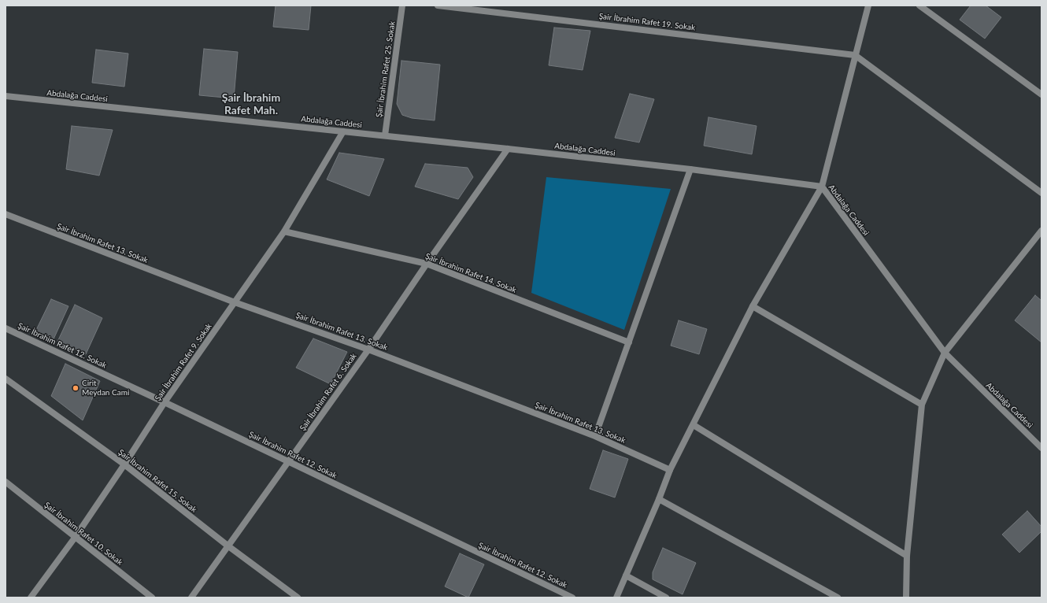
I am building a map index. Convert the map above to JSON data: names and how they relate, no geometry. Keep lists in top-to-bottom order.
{
  "streets": {
    "street": [
      "Şair İbrahim Rafet 19. Sokak",
      "Şair İbrahim Rafet 25. Sokak",
      "Abdalağa Caddesi",
      "Şair İbrahim Rafet 13. Sokak",
      "Şair İbrahim Rafet 14. Sokak",
      "Şair İbrahim Rafet 12. Sokak",
      "Şair İbrahim Rafet 9. Sokak",
      "Şair İbrahim Rafet 6. Sokak",
      "Şair İbrahim Rafet 15. Sokak",
      "Şair İbrahim Rafet 10. Sokak"
    ]
  },
  "crossings": [
    ["Şair İbrahim Rafet 25. Sokak", "Abdalağa Caddesi"],
    ["Abdalağa Caddesi", "Şair İbrahim Rafet 9. Sokak"],
    ["Abdalağa Caddesi", "Şair İbrahim Rafet 6. Sokak"],
    ["Şair İbrahim Rafet 13. Sokak", "Şair İbrahim Rafet 9. Sokak"],
    ["Şair İbrahim Rafet 13. Sokak", "Şair İbrahim Rafet 6. Sokak"],
    ["Şair İbrahim Rafet 14. Sokak", "Şair İbrahim Rafet 9. Sokak"],
    ["Şair İbrahim Rafet 14. Sokak", "Şair İbrahim Rafet 6. Sokak"],
    ["Şair İbrahim Rafet 12. Sokak", "Şair İbrahim Rafet 9. Sokak"],
    ["Şair İbrahim Rafet 12. Sokak", "Şair İbrahim Rafet 6. Sokak"],
    ["Şair İbrahim Rafet 9. Sokak", "Şair İbrahim Rafet 15. Sokak"],
    ["Şair İbrahim Rafet 9. Sokak", "Şair İbrahim Rafet 10. Sokak"],
    ["Şair İbrahim Rafet 6. Sokak", "Şair İbrahim Rafet 15. Sokak"]
  ],
  "districts": ["Şair İbrahim Rafet Mah."],
  "places": ["Cirit Meydan Cami"]
}
